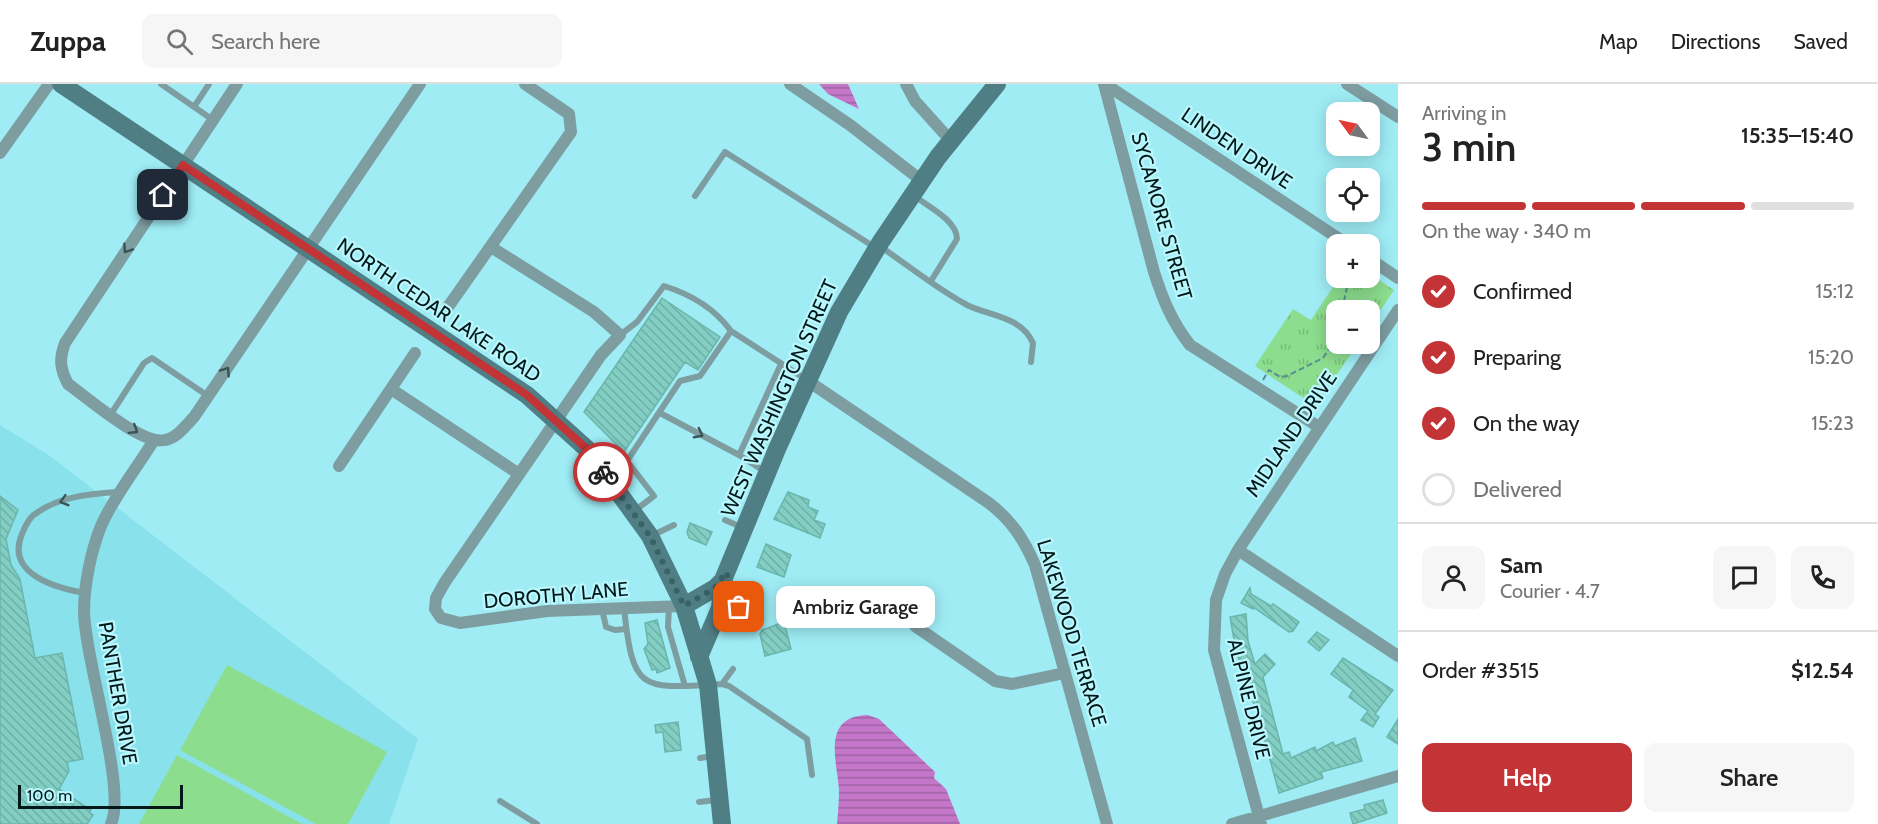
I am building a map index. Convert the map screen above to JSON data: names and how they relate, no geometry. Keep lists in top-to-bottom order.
{
  "streets": {
    "main road": ["NORTH CEDAR LAKE ROAD", "WEST WASHINGTON STREET"],
    "street": [
      "LINDEN DRIVE",
      "SYCAMORE STREET",
      "MIDLAND DRIVE",
      "DOROTHY LANE",
      "LAKEWOOD TERRACE",
      "PANTHER DRIVE",
      "ALPINE DRIVE"
    ]
  },
  "crossings": [
    ["LINDEN DRIVE", "SYCAMORE STREET"],
    ["SYCAMORE STREET", "MIDLAND DRIVE"],
    ["NORTH CEDAR LAKE ROAD", "DOROTHY LANE"],
    ["WEST WASHINGTON STREET", "LAKEWOOD TERRACE"],
    ["MIDLAND DRIVE", "ALPINE DRIVE"]
  ],
  "places": ["Ambriz Garage"],
  "scale_bar": "100 m",
  "north": "top left",
  "page": {
    "header": "Zuppa",
    "search": "Search here",
    "nav": ["Map", "Directions", "Saved"],
    "heading": ["3 min", "Arriving in", "15:35–15:40"],
    "panel": [
      "Sam",
      "Courier · 4.7",
      "Order #3515",
      "$12.54"
    ],
    "map_buttons": ["+", "−"],
    "bar": "On the way · 340 m",
    "list": [
      ["Confirmed", "15:12"],
      ["Preparing", "15:20"],
      ["On the way", "15:23"],
      "Delivered"
    ],
    "bubble": "Ambriz Garage",
    "buttons": ["Help", "Share"],
    "scale": "100 m"
  }
}
